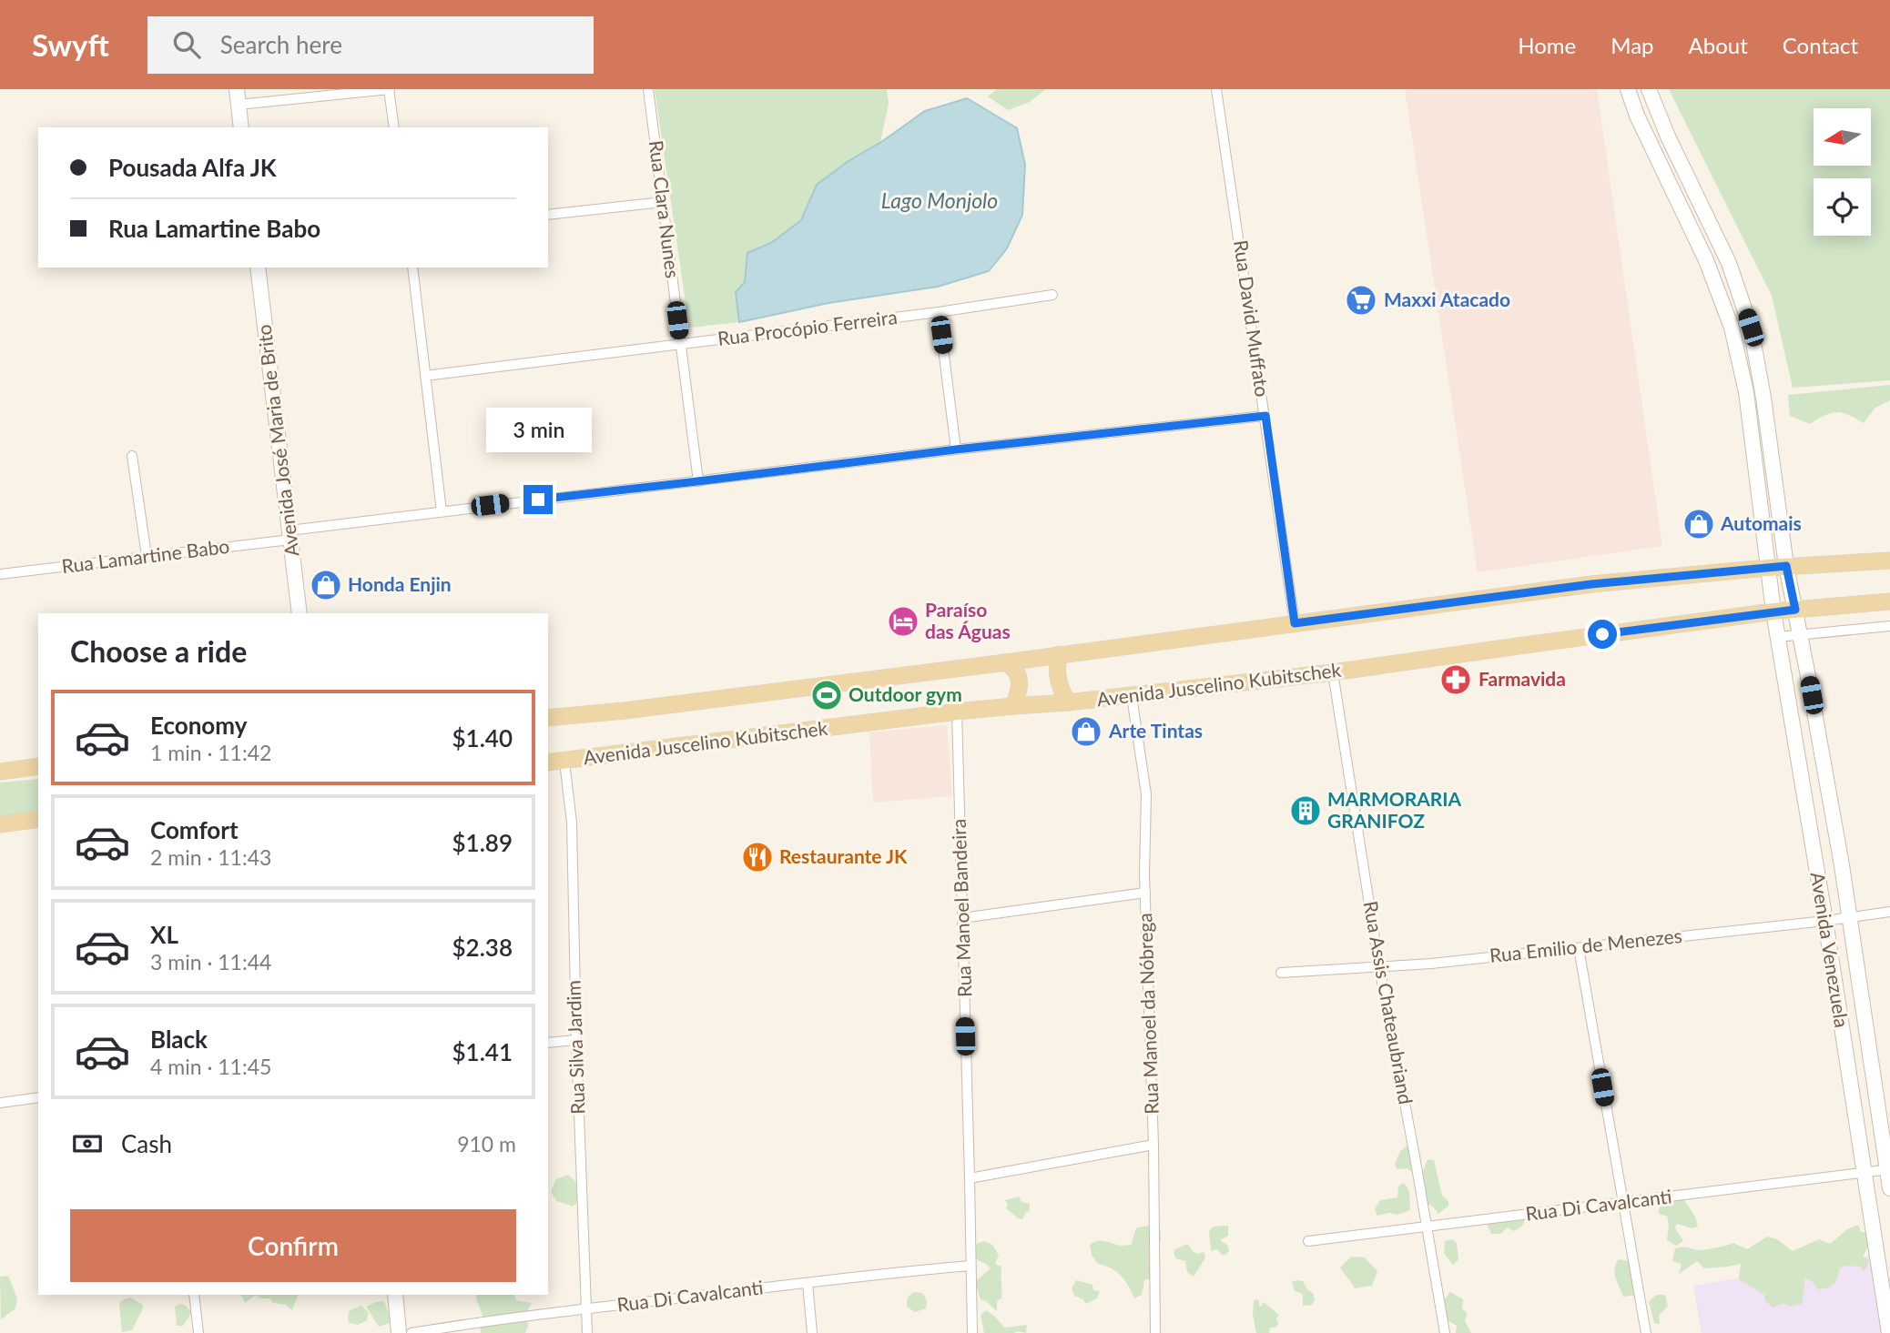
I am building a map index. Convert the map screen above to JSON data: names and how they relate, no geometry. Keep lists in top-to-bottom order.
{
  "streets": {
    "main road": ["Avenida José Maria de Brito", "Avenida Juscelino Kubitschek", "Avenida Venezuela"],
    "street": [
      "Rua Clara Nunes",
      "Rua David Muffato",
      "Rua Procópio Ferreira",
      "Rua Lamartine Babo",
      "Rua Manoel Bandeira",
      "Rua Emilio de Menezes",
      "Rua Assis Chateaubriand",
      "Rua Manoel da Nóbrega",
      "Rua Silva Jardim",
      "Rua Di Cavalcanti"
    ]
  },
  "crossings": [
    ["Rua Clara Nunes", "Rua Procópio Ferreira"],
    ["Rua Clara Nunes", "Rua Lamartine Babo"],
    ["Rua David Muffato", "Rua Lamartine Babo"],
    ["Avenida José Maria de Brito", "Rua Lamartine Babo"],
    ["Avenida Juscelino Kubitschek", "Rua Manoel Bandeira"],
    ["Avenida Juscelino Kubitschek", "Avenida Venezuela"],
    ["Avenida Juscelino Kubitschek", "Rua Assis Chateaubriand"],
    ["Avenida Juscelino Kubitschek", "Rua Manoel da Nóbrega"],
    ["Avenida Juscelino Kubitschek", "Rua Silva Jardim"],
    ["Rua Manoel Bandeira", "Rua Di Cavalcanti"],
    ["Rua Emilio de Menezes", "Avenida Venezuela"],
    ["Rua Emilio de Menezes", "Rua Assis Chateaubriand"],
    ["Avenida Venezuela", "Rua Di Cavalcanti"],
    ["Rua Assis Chateaubriand", "Rua Di Cavalcanti"],
    ["Rua Silva Jardim", "Rua Di Cavalcanti"]
  ],
  "water": ["Lago Monjolo"],
  "places": {
    "supermarket": ["Maxxi Atacado"],
    "shop": ["Automais", "Honda Enjin", "Arte Tintas"],
    "hotel": ["Paraíso das Águas"],
    "pharmacy": ["Farmavida"],
    "sports": ["Outdoor gym"],
    "building": ["MARMORARIA GRANIFOZ"],
    "restaurant": ["Restaurante JK"]
  },
  "north": "left",
  "page": {
    "header": "Swyft",
    "search": "Search here",
    "nav": [
      "Home",
      "Map",
      "About",
      "Contact"
    ],
    "banner": ["Pousada Alfa JK", "Rua Lamartine Babo"],
    "bubble": "3 min",
    "heading": "Choose a ride",
    "list": [
      {
        "name": "Economy",
        "note": "1 min · 11:42",
        "value": "$1.40"
      },
      {
        "name": "Comfort",
        "note": "2 min · 11:43",
        "value": "$1.89"
      },
      {
        "name": "XL",
        "note": "3 min · 11:44",
        "value": "$2.38"
      },
      {
        "name": "Black",
        "note": "4 min · 11:45",
        "value": "$1.41"
      }
    ],
    "pay": ["Cash", "910 m"],
    "buttons": "Confirm"
  }
}
